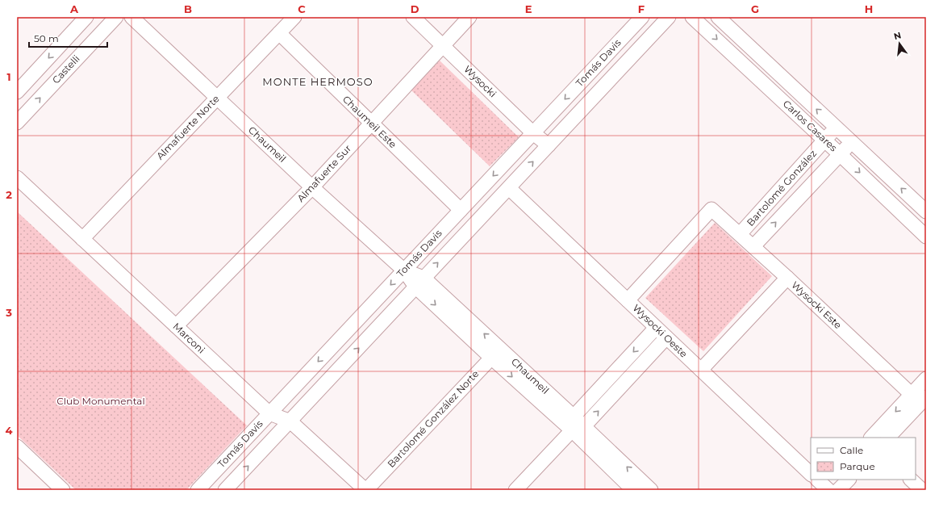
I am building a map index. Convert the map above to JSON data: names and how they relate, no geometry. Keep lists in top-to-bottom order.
{
  "streets": {
    "street": [
      "Tomás Davis",
      "Castelli",
      "Wysocki",
      "Chaumeil Este",
      "Carlos Casares",
      "Almafuerte Norte",
      "Chaumeil",
      "Almafuerte Sur",
      "Bartolomé González",
      "Wysocki Este",
      "Wysocki Oeste",
      "Marconi",
      "Bartolomé González Norte"
    ]
  },
  "crossings": [
    ["Tomás Davis", "Wysocki"],
    ["Tomás Davis", "Chaumeil Este"],
    ["Tomás Davis", "Chaumeil"],
    ["Tomás Davis", "Wysocki Oeste"],
    ["Tomás Davis", "Marconi"],
    ["Wysocki", "Almafuerte Sur"],
    ["Chaumeil Este", "Almafuerte Norte"],
    ["Chaumeil Este", "Almafuerte Sur"],
    ["Carlos Casares", "Bartolomé González"],
    ["Almafuerte Norte", "Chaumeil"],
    ["Almafuerte Norte", "Marconi"],
    ["Chaumeil", "Almafuerte Sur"],
    ["Chaumeil", "Bartolomé González Norte"],
    ["Almafuerte Sur", "Marconi"],
    ["Bartolomé González", "Wysocki Este"],
    ["Wysocki Este", "Wysocki Oeste"],
    ["Marconi", "Bartolomé González Norte"]
  ],
  "districts": ["MONTE HERMOSO"],
  "parks": ["Club Monumental"],
  "legend": ["Calle", "Parque"],
  "scale_bar": "50 m",
  "north": "top",
  "grid": {
    "columns": [
      "A",
      "B",
      "C",
      "D",
      "E",
      "F",
      "G",
      "H"
    ],
    "rows": [
      "1",
      "2",
      "3",
      "4"
    ]
  }
}
